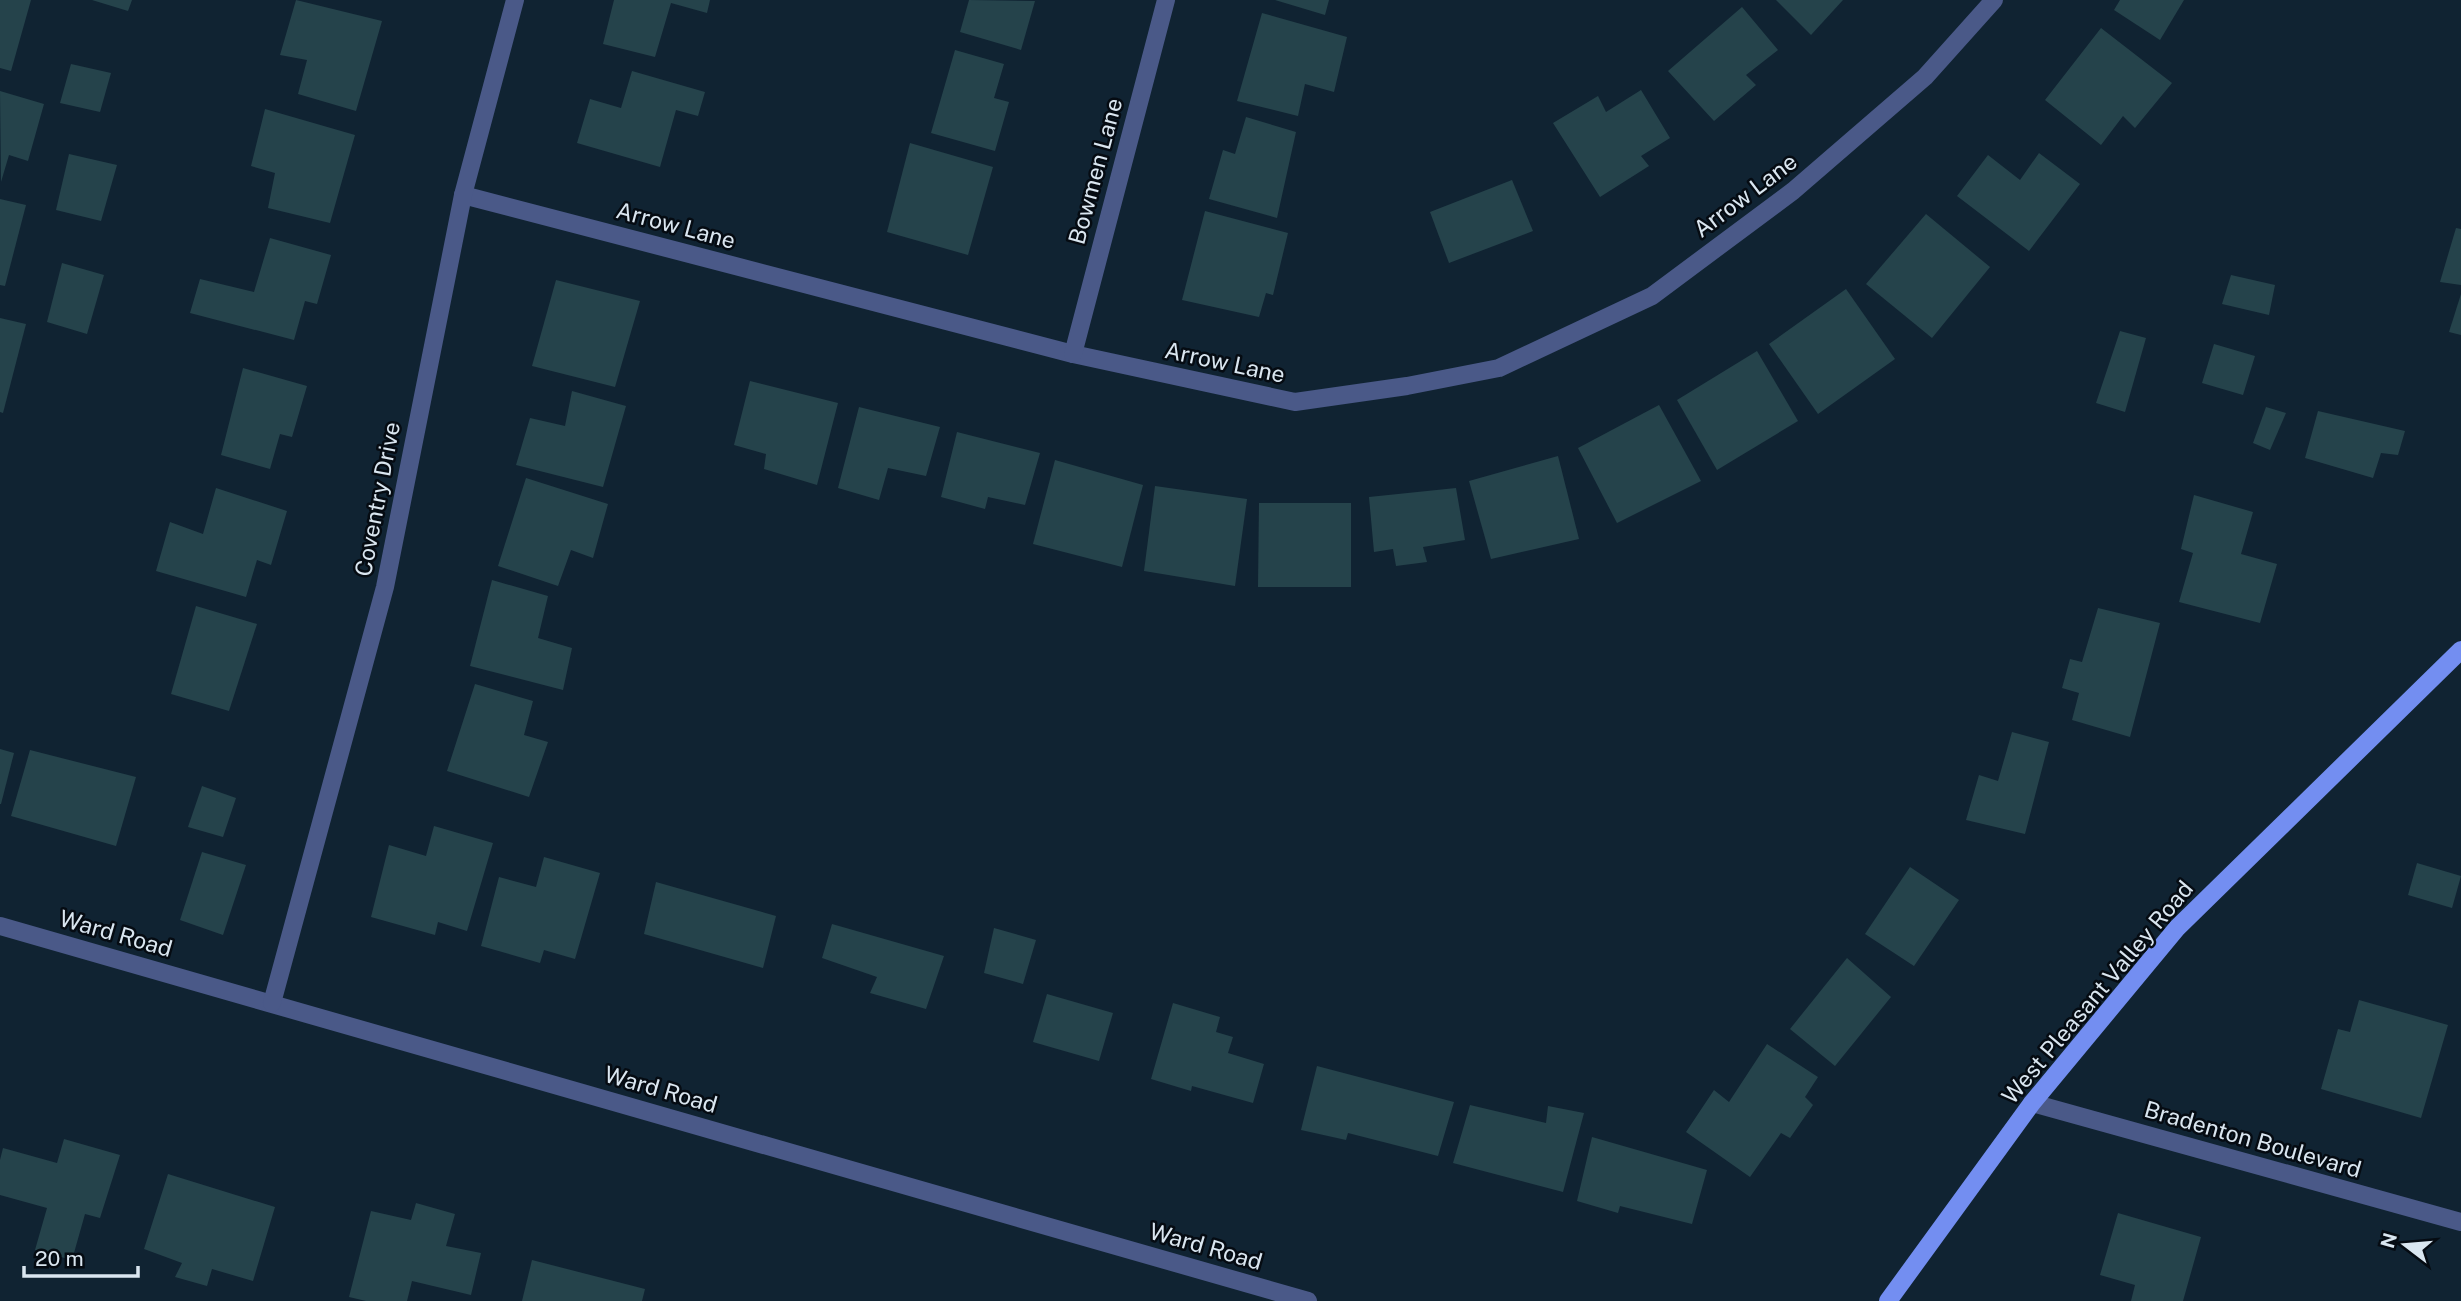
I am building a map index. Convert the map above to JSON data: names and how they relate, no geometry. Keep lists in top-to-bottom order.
{
  "streets": {
    "main road": ["West Pleasant Valley Road"],
    "street": [
      "Bowmen Lane",
      "Arrow Lane",
      "Coventry Drive",
      "Ward Road",
      "Bradenton Boulevard"
    ]
  },
  "crossings": [
    ["Bowmen Lane", "Arrow Lane"],
    ["Arrow Lane", "Coventry Drive"],
    ["Coventry Drive", "Ward Road"],
    ["West Pleasant Valley Road", "Bradenton Boulevard"]
  ],
  "scale_bar": "20 m",
  "north": "left"
}
